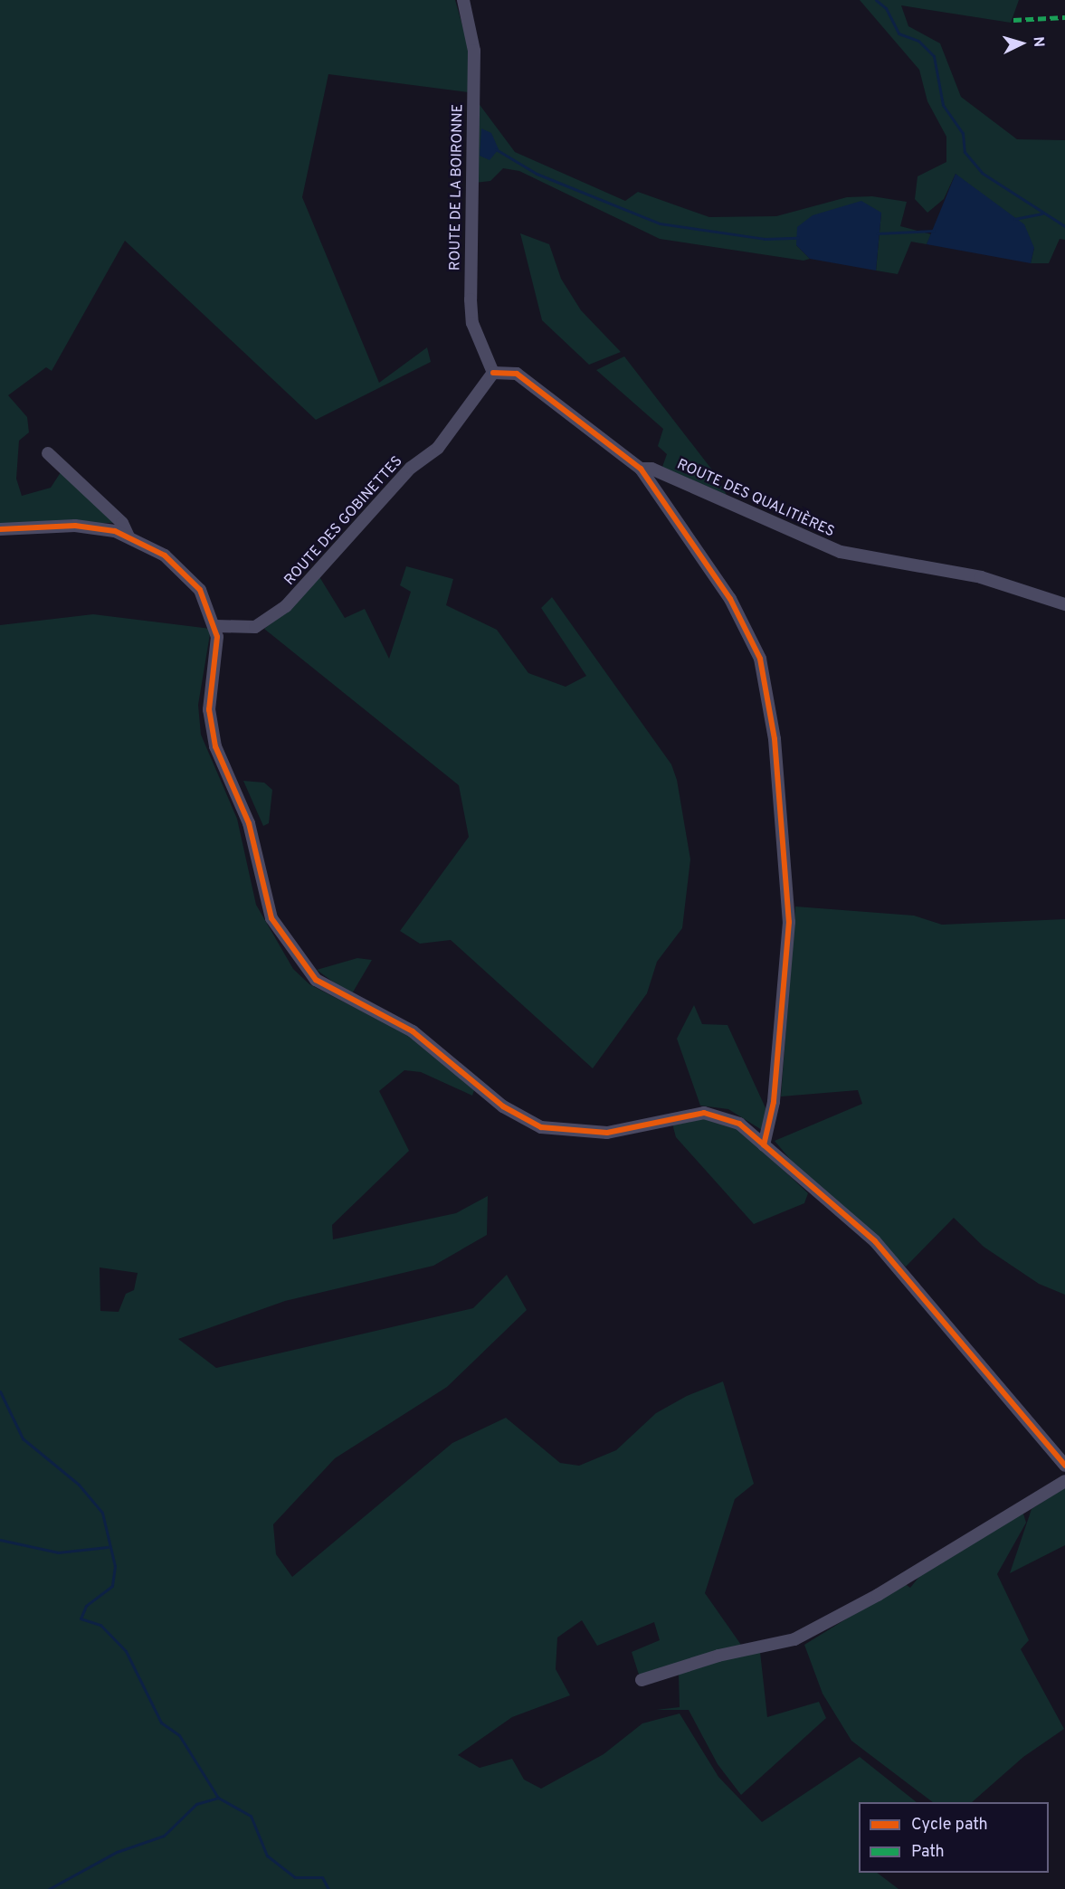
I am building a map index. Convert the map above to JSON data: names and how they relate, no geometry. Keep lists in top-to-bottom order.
{
  "streets": {
    "street": ["ROUTE DE LA BOIRONNE", "ROUTE DES QUALITIÈRES", "ROUTE DES GOBINETTES"]
  },
  "crossings": [
    ["ROUTE DE LA BOIRONNE", "ROUTE DES QUALITIÈRES"],
    ["ROUTE DE LA BOIRONNE", "ROUTE DES GOBINETTES"],
    ["ROUTE DES QUALITIÈRES", "ROUTE DES GOBINETTES"]
  ],
  "legend": ["Cycle path", "Path"],
  "north": "right"
}
